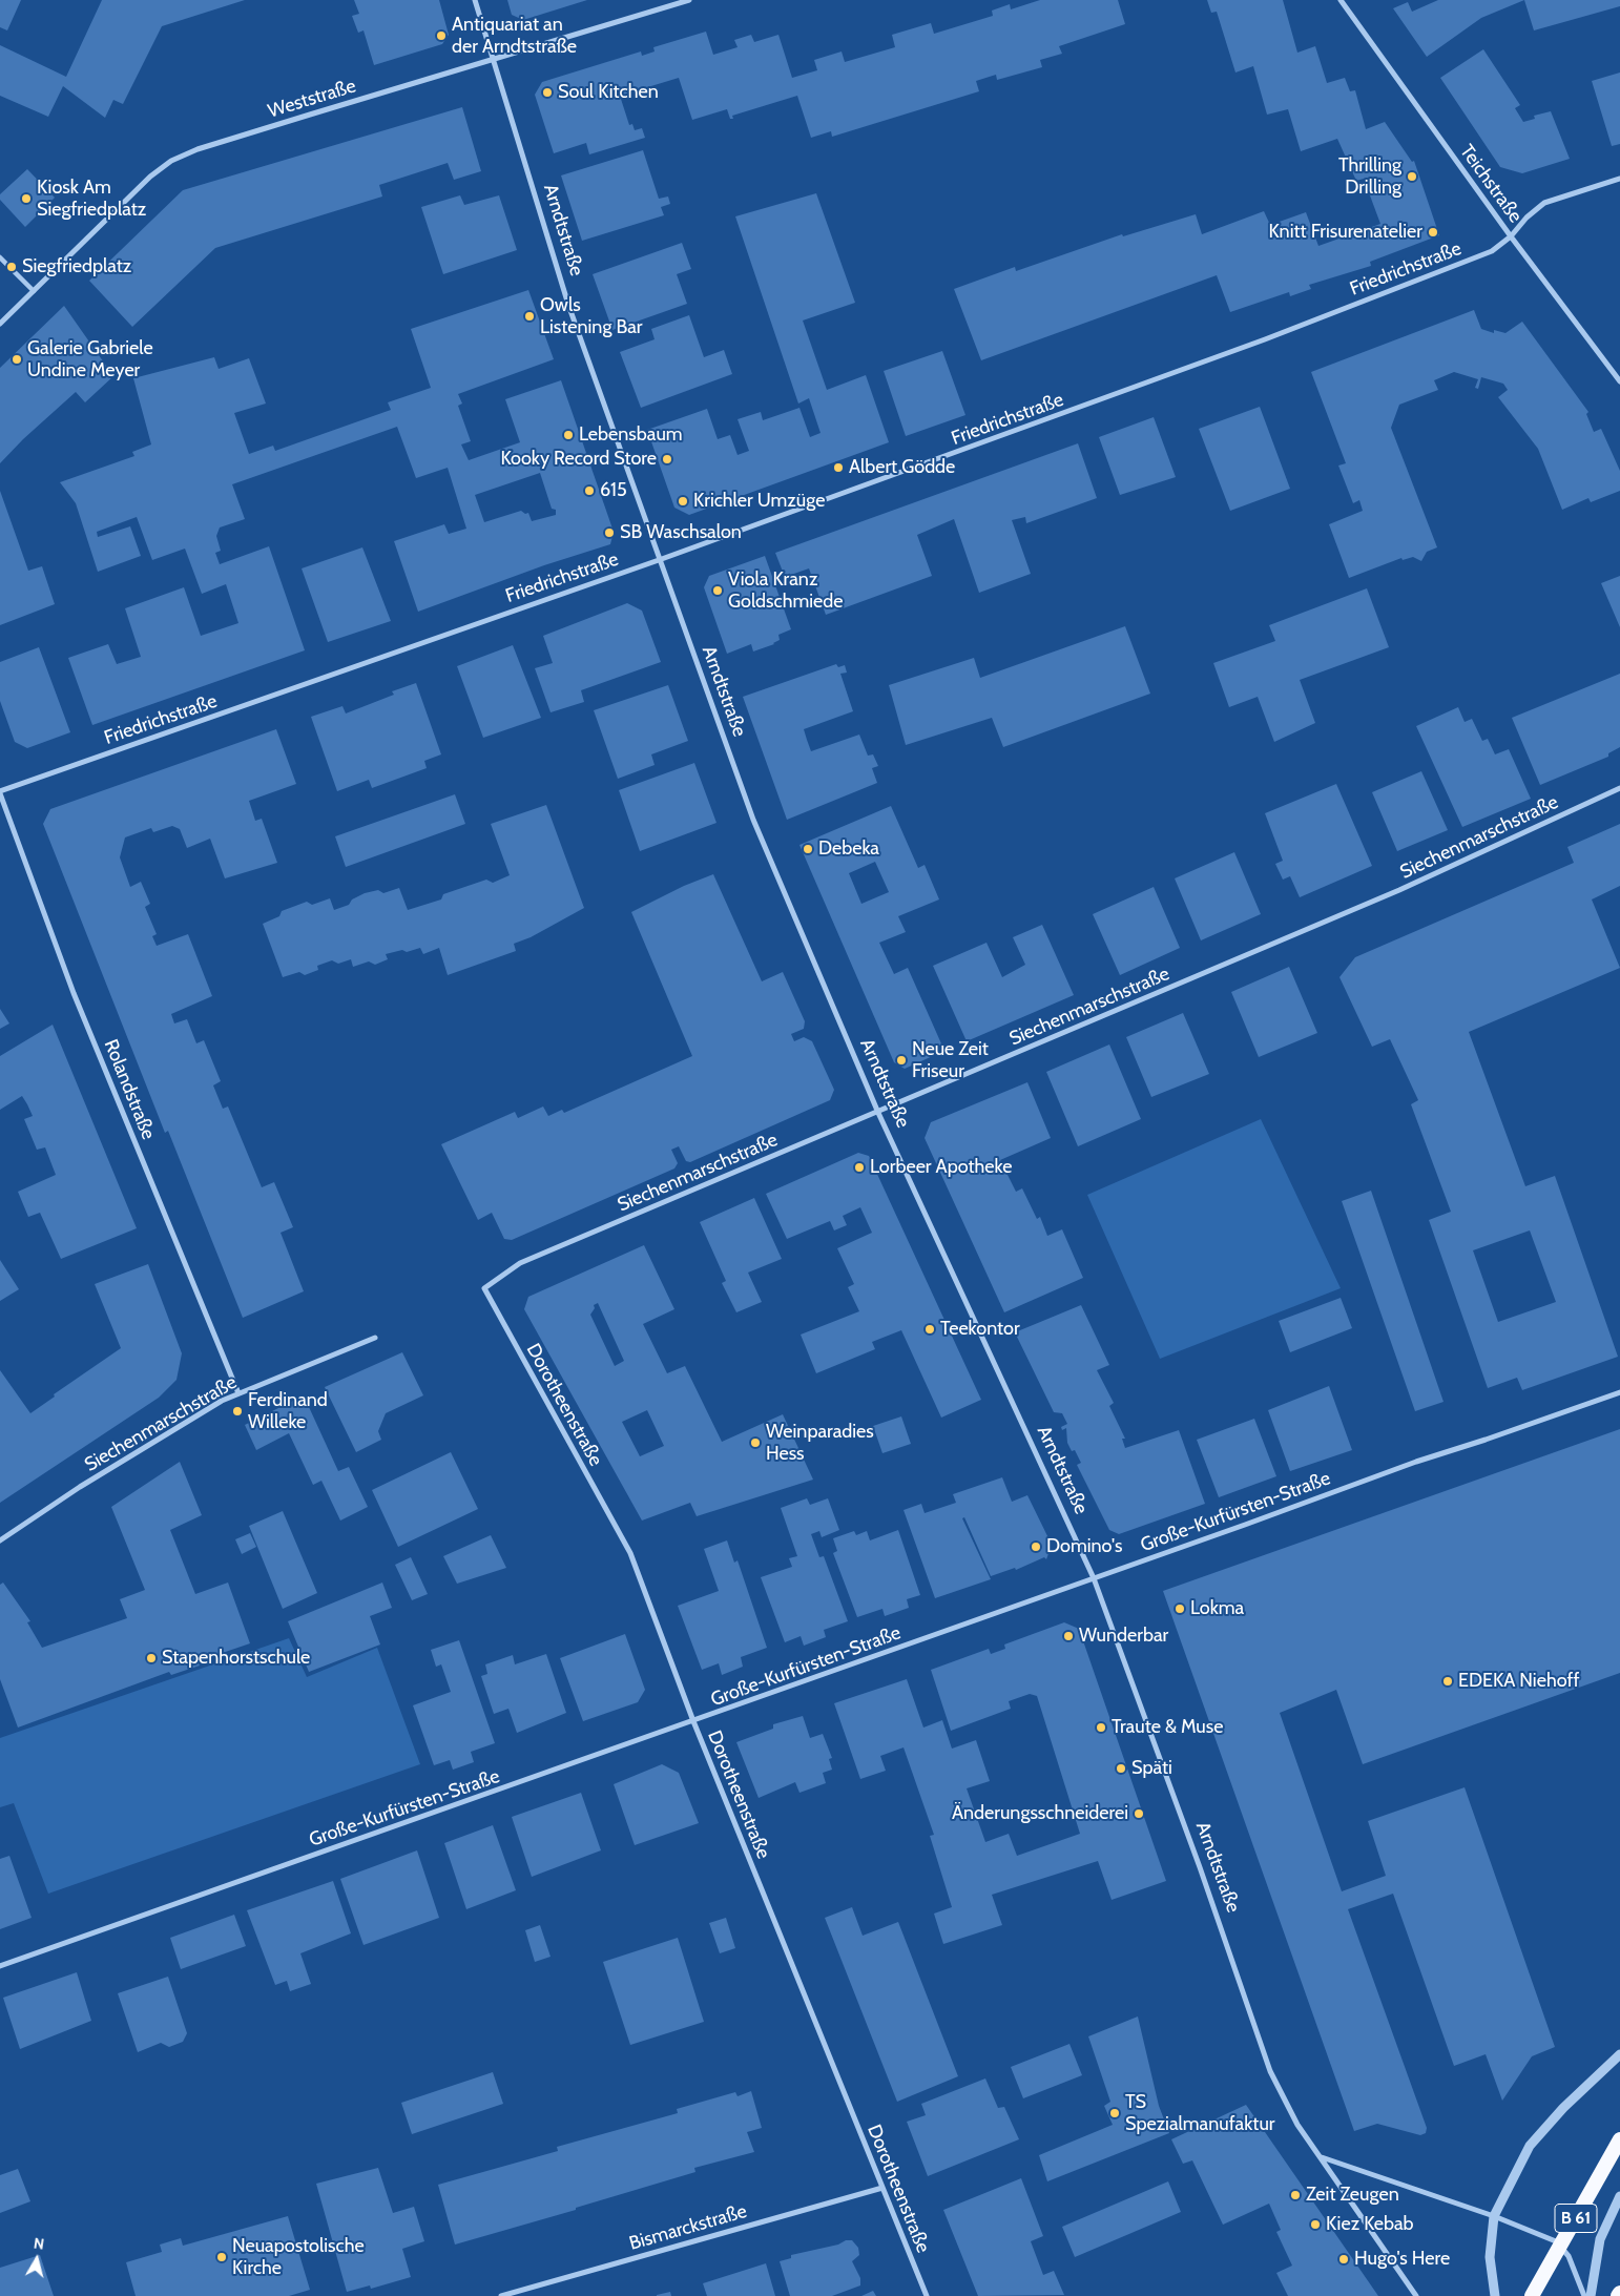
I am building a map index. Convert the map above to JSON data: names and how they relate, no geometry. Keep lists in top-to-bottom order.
{
  "streets": {
    "highway": ["B 61"],
    "street": [
      "Weststraße",
      "Teichstraße",
      "Arndtstraße",
      "Friedrichstraße",
      "Siechenmarschstraße",
      "Rolandstraße",
      "Dorotheenstraße",
      "Große-Kurfürsten-Straße",
      "Bismarckstraße"
    ]
  },
  "crossings": [
    ["Weststraße", "Arndtstraße"],
    ["Teichstraße", "Friedrichstraße"],
    ["Arndtstraße", "Friedrichstraße"],
    ["Arndtstraße", "Siechenmarschstraße"],
    ["Arndtstraße", "Große-Kurfürsten-Straße"],
    ["Friedrichstraße", "Rolandstraße"],
    ["Siechenmarschstraße", "Rolandstraße"],
    ["Siechenmarschstraße", "Dorotheenstraße"],
    ["Dorotheenstraße", "Große-Kurfürsten-Straße"],
    ["Dorotheenstraße", "Bismarckstraße"]
  ],
  "places": [
    "Antiquariat an der Arndtstraße",
    "Soul Kitchen",
    "Thrilling Drilling",
    "Kiosk Am Siegfriedplatz",
    "Knitt Frisurenatelier",
    "Siegfriedplatz",
    "Owls Listening Bar",
    "Galerie Gabriele Undine Meyer",
    "Lebensbaum",
    "Kooky Record Store",
    "Albert Gödde",
    "615",
    "Krichler Umzüge",
    "SB Waschsalon",
    "Viola Kranz Goldschmiede",
    "Debeka",
    "Neue Zeit Friseur",
    "Lorbeer Apotheke",
    "Teekontor",
    "Ferdinand Willeke",
    "Weinparadies Hess",
    "Domino's",
    "Lokma",
    "Wunderbar",
    "Stapenhorstschule",
    "EDEKA Niehoff",
    "Traute & Muse",
    "Späti",
    "Änderungsschneiderei",
    "TS Spezialmanufaktur",
    "Zeit Zeugen",
    "Kiez Kebab",
    "Neuapostolische Kirche",
    "Hugo's Here"
  ],
  "north": "top"
}
